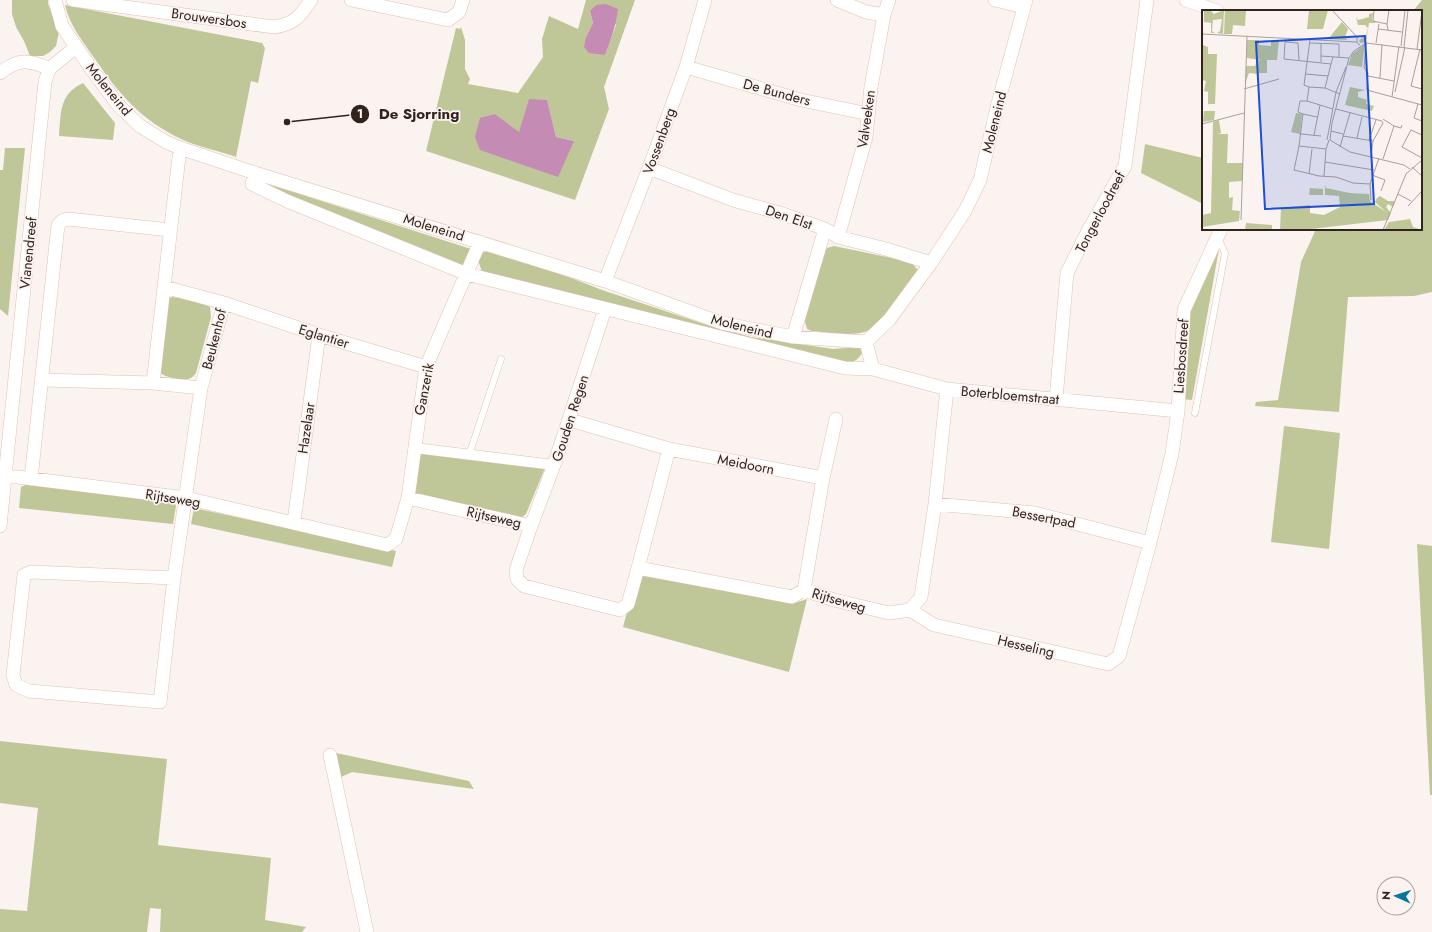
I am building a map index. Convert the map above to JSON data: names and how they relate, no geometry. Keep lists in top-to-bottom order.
{
  "streets": {
    "street": [
      "Brouwersbos",
      "Moleneind",
      "De Bunders",
      "Valveeken",
      "Vossenberg",
      "Tongerloodreef",
      "Den Elst",
      "Vianendreef",
      "Eglantier",
      "Beukenhof",
      "Liesbosdreef",
      "Ganzerik",
      "Boterbloemstraat",
      "Gouden Regen",
      "Hazelaar",
      "Meidoorn",
      "Rijtseweg",
      "Bessertpad",
      "Hesseling"
    ]
  },
  "crossings": [
    ["Moleneind", "Vossenberg"],
    ["Moleneind", "Den Elst"],
    ["Moleneind", "Ganzerik"],
    ["Moleneind", "Boterbloemstraat"],
    ["Moleneind", "Gouden Regen"],
    ["De Bunders", "Valveeken"],
    ["De Bunders", "Vossenberg"],
    ["Valveeken", "Den Elst"],
    ["Vossenberg", "Den Elst"],
    ["Tongerloodreef", "Boterbloemstraat"],
    ["Vianendreef", "Beukenhof"],
    ["Vianendreef", "Rijtseweg"],
    ["Eglantier", "Beukenhof"],
    ["Eglantier", "Ganzerik"],
    ["Eglantier", "Hazelaar"],
    ["Beukenhof", "Rijtseweg"],
    ["Liesbosdreef", "Boterbloemstraat"],
    ["Liesbosdreef", "Hesseling"],
    ["Ganzerik", "Rijtseweg"],
    ["Boterbloemstraat", "Hesseling"],
    ["Gouden Regen", "Meidoorn"],
    ["Gouden Regen", "Rijtseweg"],
    ["Hazelaar", "Rijtseweg"],
    ["Rijtseweg", "Hesseling"],
    ["Bessertpad", "Hesseling"]
  ],
  "places": ["De Sjorring"],
  "north": "left"
}
